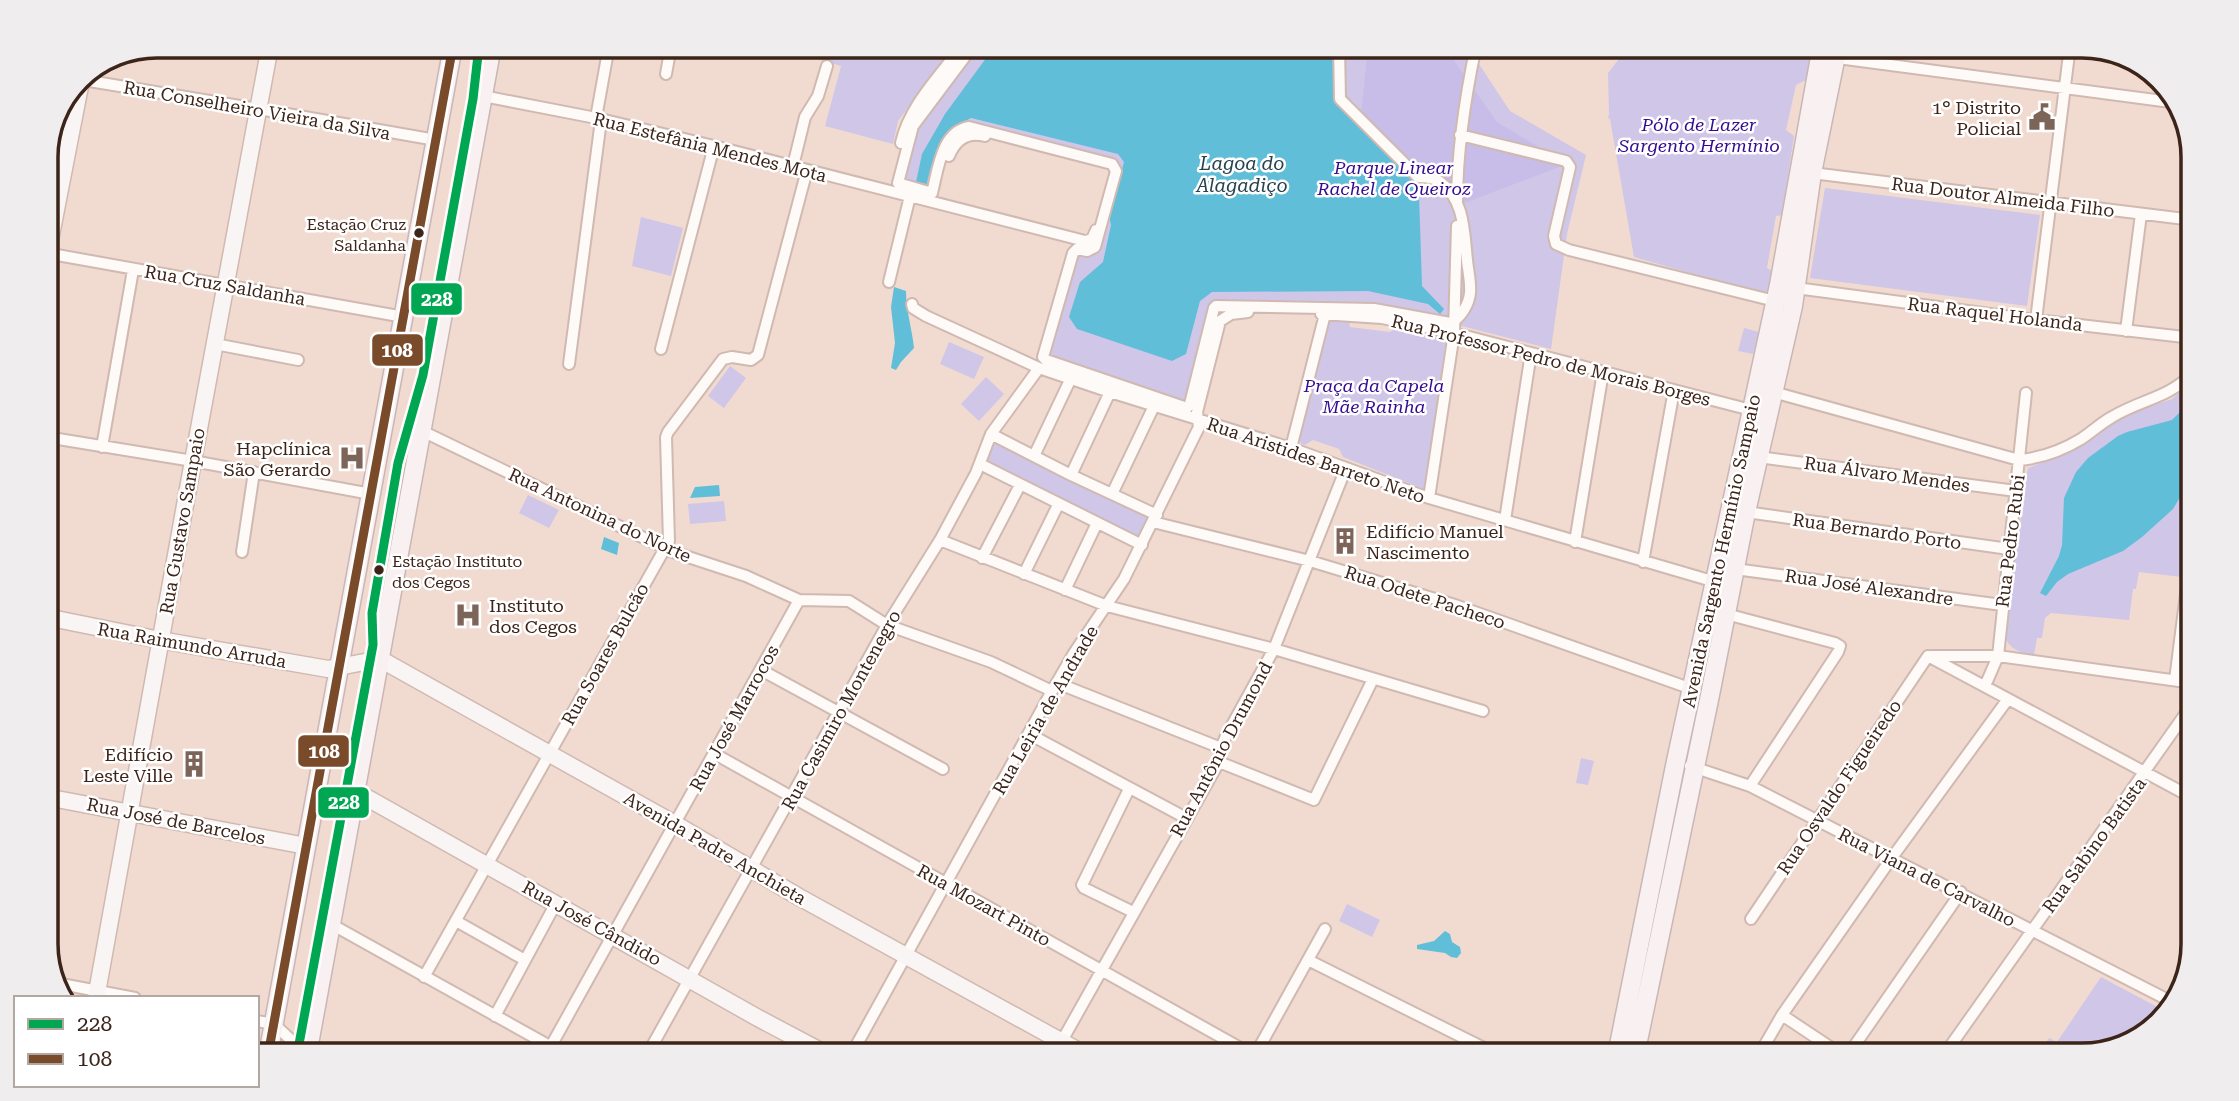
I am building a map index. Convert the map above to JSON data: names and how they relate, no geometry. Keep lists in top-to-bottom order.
{
  "streets": {
    "main road": ["Avenida Sargento Hermínio Sampaio"],
    "street": [
      "Rua Conselheiro Vieira da Silva",
      "Rua Estefânia Mendes Mota",
      "Rua Doutor Almeida Filho",
      "Rua Cruz Saldanha",
      "Rua Raquel Holanda",
      "Rua Professor Pedro de Morais Borges",
      "Rua Aristides Barreto Neto",
      "Rua Álvaro Mendes",
      "Rua Antonina do Norte",
      "Rua Gustavo Sampaio",
      "Rua Bernardo Porto",
      "Rua Pedro Rubi",
      "Rua José Alexandre",
      "Rua Odete Pacheco",
      "Rua Raimundo Arruda",
      "Rua Soares Bulcão",
      "Rua Casimiro Montenegro",
      "Rua Leiria de Andrade",
      "Rua José Marrocos",
      "Rua Antônio Drumond",
      "Rua Osvaldo Figueiredo",
      "Rua José de Barcelos",
      "Rua Sabino Batista",
      "Avenida Padre Anchieta",
      "Rua Viana de Carvalho",
      "Rua Mozart Pinto",
      "Rua José Cândido"
    ]
  },
  "crossings": [
    ["Rua Conselheiro Vieira da Silva", "Rua Gustavo Sampaio"],
    ["Rua Estefânia Mendes Mota", "Rua Soares Bulcão"],
    ["Rua Estefânia Mendes Mota", "Rua Casimiro Montenegro"],
    ["Rua Doutor Almeida Filho", "Avenida Sargento Hermínio Sampaio"],
    ["Rua Cruz Saldanha", "Rua Gustavo Sampaio"],
    ["Rua Raquel Holanda", "Avenida Sargento Hermínio Sampaio"],
    ["Rua Professor Pedro de Morais Borges", "Avenida Sargento Hermínio Sampaio"],
    ["Rua Professor Pedro de Morais Borges", "Rua Leiria de Andrade"],
    ["Rua Aristides Barreto Neto", "Avenida Sargento Hermínio Sampaio"],
    ["Rua Aristides Barreto Neto", "Rua José Alexandre"],
    ["Rua Aristides Barreto Neto", "Rua Casimiro Montenegro"],
    ["Rua Aristides Barreto Neto", "Rua Leiria de Andrade"],
    ["Rua Aristides Barreto Neto", "Rua Antônio Drumond"],
    ["Rua Álvaro Mendes", "Rua Pedro Rubi"],
    ["Rua Álvaro Mendes", "Avenida Sargento Hermínio Sampaio"],
    ["Rua Antonina do Norte", "Rua Soares Bulcão"],
    ["Rua Antonina do Norte", "Rua Casimiro Montenegro"],
    ["Rua Antonina do Norte", "Rua Leiria de Andrade"],
    ["Rua Antonina do Norte", "Rua José Marrocos"],
    ["Rua Antonina do Norte", "Rua Antônio Drumond"],
    ["Rua Gustavo Sampaio", "Rua Raimundo Arruda"],
    ["Rua Gustavo Sampaio", "Rua José de Barcelos"],
    ["Rua Bernardo Porto", "Rua Pedro Rubi"],
    ["Rua Bernardo Porto", "Avenida Sargento Hermínio Sampaio"],
    ["Rua Pedro Rubi", "Rua José Alexandre"],
    ["Avenida Sargento Hermínio Sampaio", "Rua José Alexandre"],
    ["Avenida Sargento Hermínio Sampaio", "Rua Odete Pacheco"],
    ["Avenida Sargento Hermínio Sampaio", "Rua Viana de Carvalho"],
    ["Rua Odete Pacheco", "Rua Casimiro Montenegro"],
    ["Rua Odete Pacheco", "Rua Leiria de Andrade"],
    ["Rua Odete Pacheco", "Rua Antônio Drumond"],
    ["Rua Soares Bulcão", "Avenida Padre Anchieta"],
    ["Rua Soares Bulcão", "Rua José Cândido"],
    ["Rua Casimiro Montenegro", "Avenida Padre Anchieta"],
    ["Rua Casimiro Montenegro", "Rua Mozart Pinto"],
    ["Rua Casimiro Montenegro", "Rua José Cândido"],
    ["Rua Leiria de Andrade", "Avenida Padre Anchieta"],
    ["Rua Leiria de Andrade", "Rua Mozart Pinto"],
    ["Rua José Marrocos", "Avenida Padre Anchieta"],
    ["Rua José Marrocos", "Rua Mozart Pinto"],
    ["Rua José Marrocos", "Rua José Cândido"],
    ["Rua Antônio Drumond", "Rua Mozart Pinto"],
    ["Rua Osvaldo Figueiredo", "Rua Viana de Carvalho"],
    ["Rua Sabino Batista", "Rua Viana de Carvalho"]
  ],
  "water": ["Lagoa do Alagadiço"],
  "parks": ["Pólo de Lazer Sargento Hermínio", "Parque Linear Rachel de Queiroz", "Praça da Capela Mãe Rainha"],
  "places": {
    "public building": ["1° Distrito Policial"],
    "other": ["Estação Cruz Saldanha", "Estação Instituto dos Cegos"],
    "hospital": ["Hapclínica São Gerardo", "Instituto dos Cegos"],
    "building": ["Edifício Manuel Nascimento", "Edifício Leste Ville"]
  },
  "lines": ["transit line 228", "transit line 108"],
  "legend": ["228", "108"]
}
